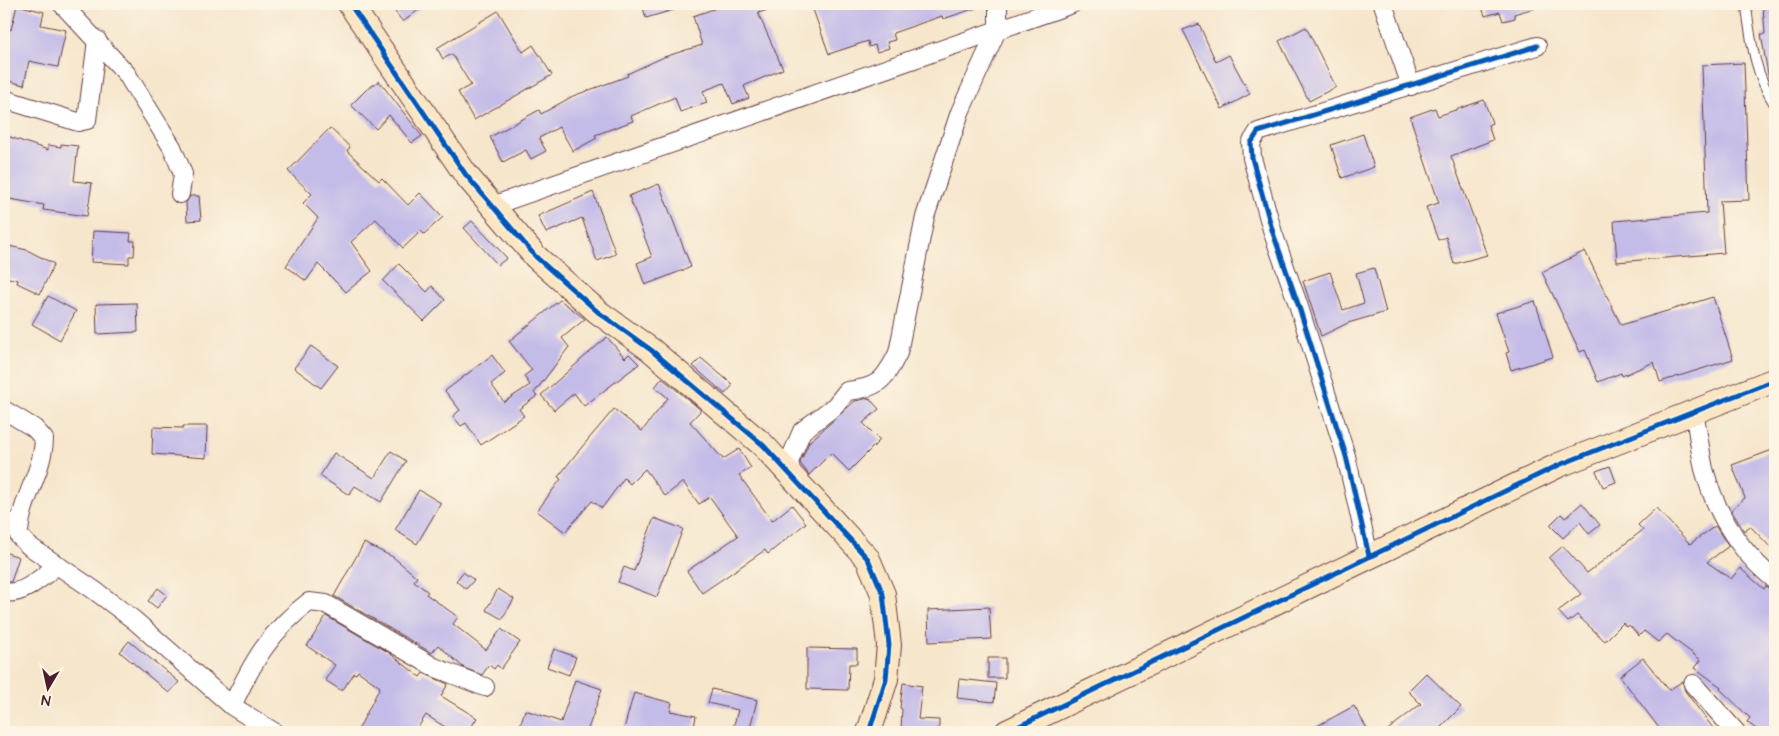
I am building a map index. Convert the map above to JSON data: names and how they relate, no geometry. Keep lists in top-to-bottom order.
{
  "north": "bottom"
}
